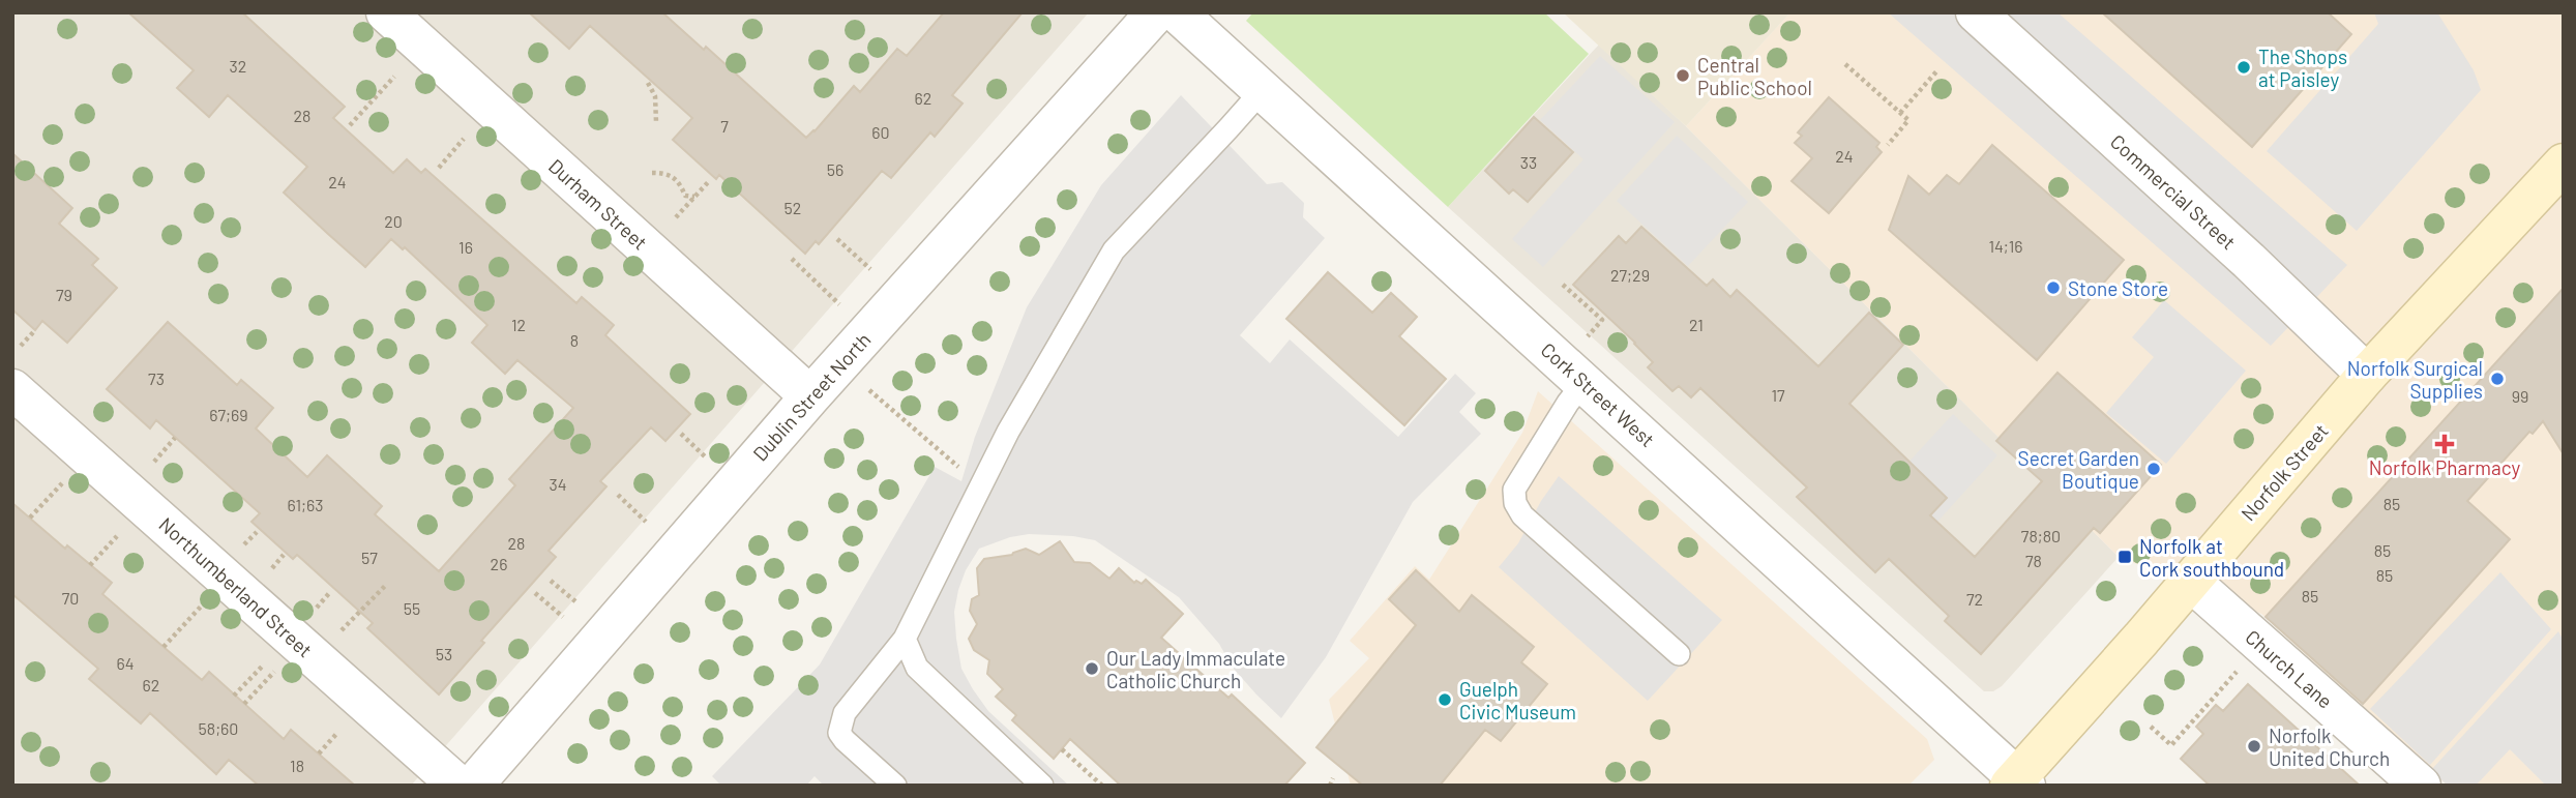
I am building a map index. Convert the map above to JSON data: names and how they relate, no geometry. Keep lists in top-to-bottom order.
{
  "streets": {
    "main road": ["Norfolk Street"],
    "street": [
      "Commercial Street",
      "Durham Street",
      "Cork Street West",
      "Dublin Street North",
      "Northumberland Street",
      "Church Lane"
    ]
  },
  "crossings": [
    ["Commercial Street", "Norfolk Street"],
    ["Durham Street", "Dublin Street North"],
    ["Cork Street West", "Norfolk Street"],
    ["Norfolk Street", "Church Lane"]
  ],
  "places": {
    "other": [
      "The Shops at Paisley",
      "Central Public School",
      "Stone Store",
      "Norfolk Surgical Supplies",
      "Secret Garden Boutique",
      "Our Lady Immaculate Catholic Church",
      "Guelph Civic Museum",
      "Norfolk United Church"
    ],
    "health": ["Norfolk Pharmacy"],
    "transit": ["Norfolk at Cork southbound"]
  },
  "house_numbers": [
    "32",
    "62",
    "28",
    "7",
    "60",
    "24",
    "33",
    "56",
    "24",
    "52",
    "20",
    "14;16",
    "16",
    "27;29",
    "79",
    "12",
    "21",
    "8",
    "73",
    "17",
    "99",
    "67;69",
    "34",
    "85",
    "61;63",
    "78;80",
    "28",
    "85",
    "57",
    "78",
    "26",
    "85",
    "85",
    "70",
    "72",
    "55",
    "53",
    "64",
    "62",
    "58;60",
    "18"
  ]
}
